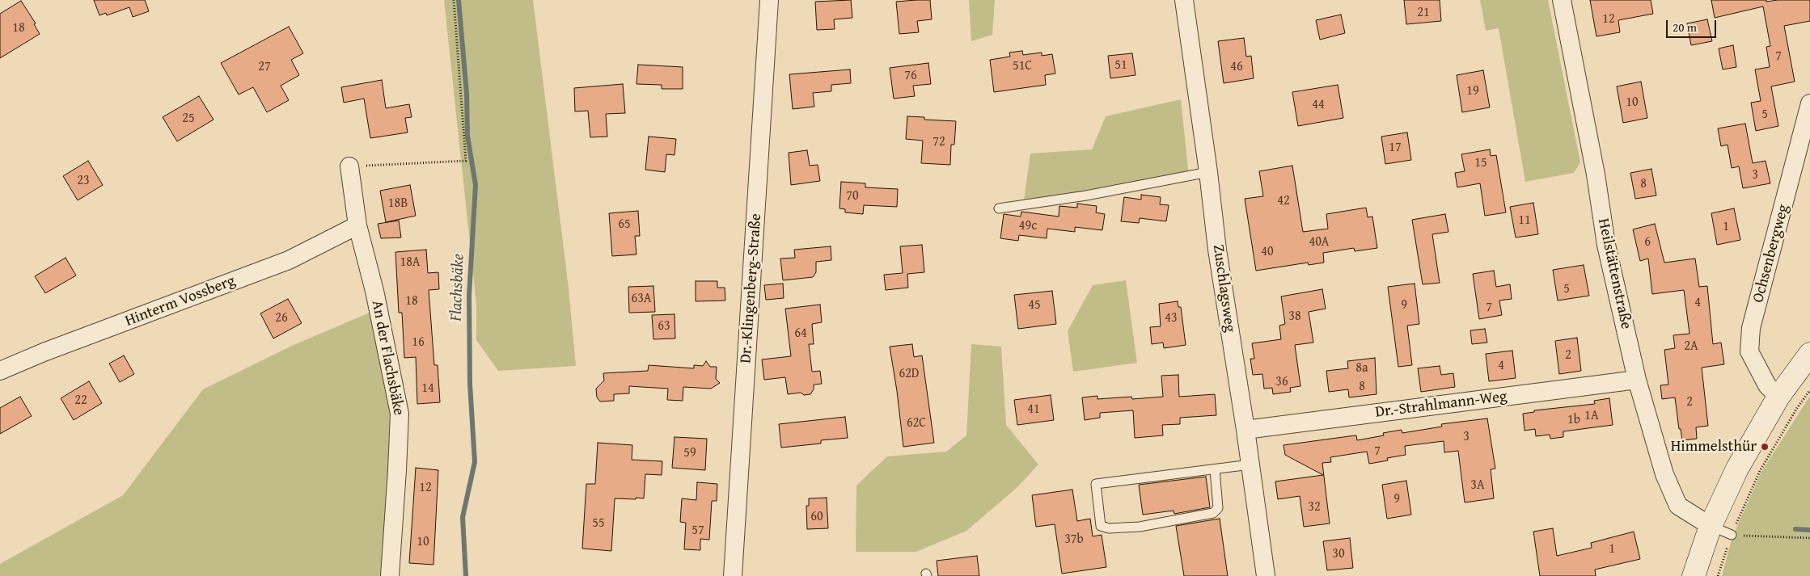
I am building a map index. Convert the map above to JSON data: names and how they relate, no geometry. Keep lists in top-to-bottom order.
{
  "streets": {
    "street": [
      "Ochsenbergweg",
      "Heilstättenstraße",
      "Dr.-Klingenberg-Straße",
      "Zuschlagsweg",
      "Hinterm Vossberg",
      "An der Flachsbäke",
      "Dr.-Strahlmann-Weg"
    ]
  },
  "crossings": [
    ["Heilstättenstraße", "Dr.-Strahlmann-Weg"],
    ["Zuschlagsweg", "Dr.-Strahlmann-Weg"],
    ["Hinterm Vossberg", "An der Flachsbäke"]
  ],
  "water": ["Flachsbäke"],
  "places": ["Himmelsthür"],
  "house_numbers": [
    "21",
    "12",
    "18",
    "7",
    "51",
    "51C",
    "27",
    "46",
    "76",
    "19",
    "10",
    "44",
    "5",
    "25",
    "72",
    "17",
    "15",
    "3",
    "23",
    "8",
    "70",
    "42",
    "18B",
    "11",
    "65",
    "49c",
    "1",
    "40A",
    "6",
    "40",
    "18A",
    "5",
    "63A",
    "18",
    "4",
    "45",
    "9",
    "7",
    "38",
    "26",
    "43",
    "63",
    "64",
    "16",
    "2A",
    "2",
    "4",
    "8a",
    "62D",
    "36",
    "8",
    "14",
    "22",
    "2",
    "41",
    "1A",
    "1b",
    "62C",
    "3",
    "7",
    "59",
    "3A",
    "12",
    "9",
    "32",
    "60",
    "55",
    "57",
    "37b",
    "10",
    "1",
    "30"
  ],
  "scale_bar": "20 m"
}
